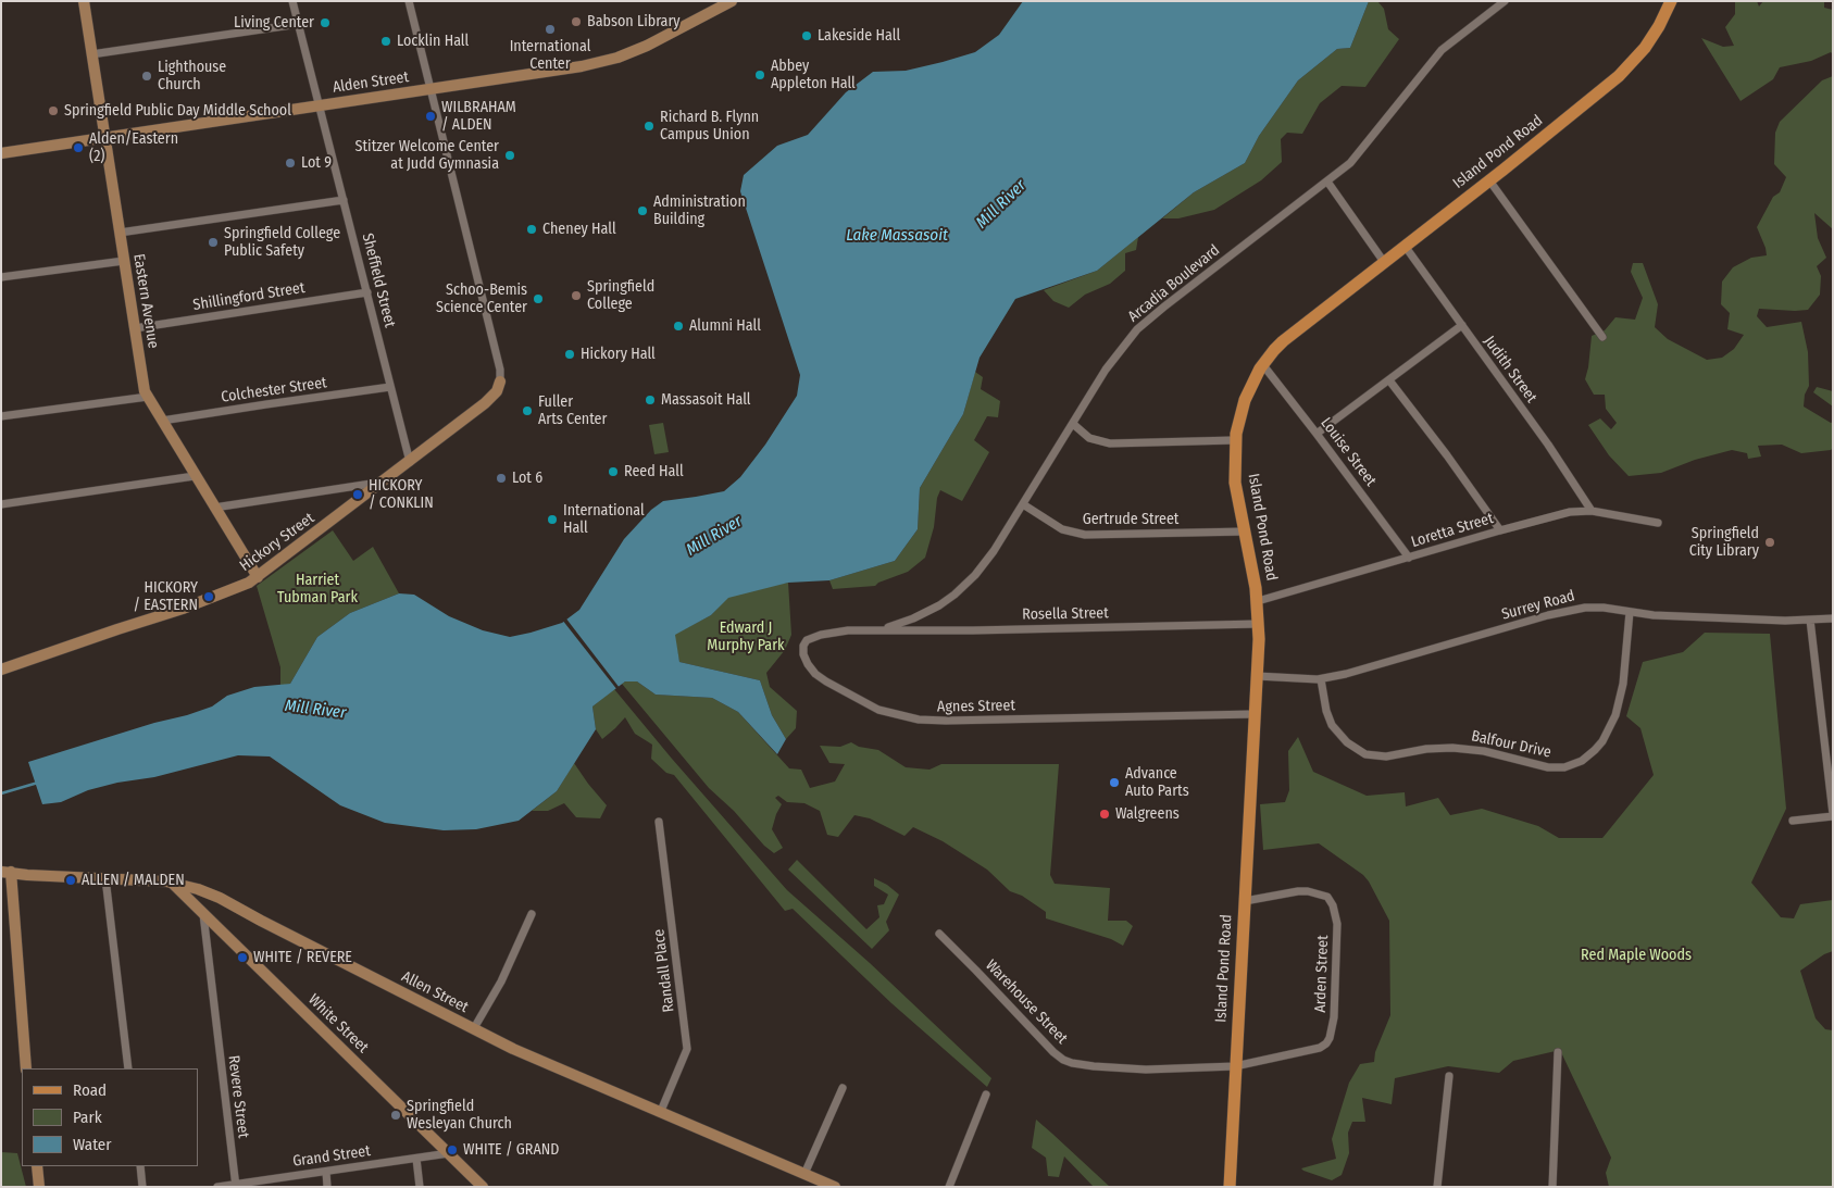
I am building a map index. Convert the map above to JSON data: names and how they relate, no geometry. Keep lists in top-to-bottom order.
{
  "streets": {
    "main road": [
      "Alden Street",
      "Island Pond Road",
      "Eastern Avenue",
      "Hickory Street",
      "Allen Street",
      "White Street"
    ],
    "street": [
      "Sheffield Street",
      "Arcadia Boulevard",
      "Shillingford Street",
      "Judith Street",
      "Colchester Street",
      "Louise Street",
      "Gertrude Street",
      "Loretta Street",
      "Surrey Road",
      "Rosella Street",
      "Agnes Street",
      "Balfour Drive",
      "Randall Place",
      "Arden Street",
      "Warehouse Street",
      "Revere Street",
      "Grand Street"
    ]
  },
  "crossings": [
    ["Alden Street", "Sheffield Street"],
    ["Alden Street", "Eastern Avenue"],
    ["Island Pond Road", "Judith Street"],
    ["Island Pond Road", "Louise Street"],
    ["Island Pond Road", "Gertrude Street"],
    ["Island Pond Road", "Loretta Street"],
    ["Island Pond Road", "Surrey Road"],
    ["Island Pond Road", "Rosella Street"],
    ["Island Pond Road", "Agnes Street"],
    ["Island Pond Road", "Arden Street"],
    ["Island Pond Road", "Warehouse Street"],
    ["Sheffield Street", "Shillingford Street"],
    ["Sheffield Street", "Colchester Street"],
    ["Sheffield Street", "Hickory Street"],
    ["Arcadia Boulevard", "Gertrude Street"],
    ["Arcadia Boulevard", "Rosella Street"],
    ["Arcadia Boulevard", "Agnes Street"],
    ["Shillingford Street", "Eastern Avenue"],
    ["Eastern Avenue", "Colchester Street"],
    ["Eastern Avenue", "Hickory Street"],
    ["Judith Street", "Loretta Street"],
    ["Louise Street", "Loretta Street"],
    ["Surrey Road", "Balfour Drive"],
    ["Rosella Street", "Agnes Street"],
    ["Randall Place", "Allen Street"],
    ["Arden Street", "Warehouse Street"],
    ["Allen Street", "White Street"],
    ["White Street", "Revere Street"],
    ["White Street", "Grand Street"],
    ["Revere Street", "Grand Street"]
  ],
  "water": ["Mill River", "Lake Massasoit"],
  "parks": ["Harriet Tubman Park", "Edward J Murphy Park", "Red Maple Woods"],
  "places": [
    "Babson Library",
    "Living Center",
    "International Center",
    "Lakeside Hall",
    "Locklin Hall",
    "Abbey Appleton Hall",
    "Lighthouse Church",
    "Springfield Public Day Middle School",
    "WILBRAHAM / ALDEN",
    "Richard B. Flynn Campus Union",
    "Alden/Eastern (2)",
    "Stitzer Welcome Center at Judd Gymnasia",
    "Lot 9",
    "Administration Building",
    "Cheney Hall",
    "Springfield College Public Safety",
    "Springfield College",
    "Schoo-Bemis Science Center",
    "Alumni Hall",
    "Hickory Hall",
    "Massasoit Hall",
    "Fuller Arts Center",
    "Reed Hall",
    "Lot 6",
    "HICKORY / CONKLIN",
    "International Hall",
    "Springfield City Library",
    "HICKORY / EASTERN",
    "Advance Auto Parts",
    "Walgreens",
    "ALLEN / MALDEN",
    "WHITE / REVERE",
    "Springfield Wesleyan Church",
    "WHITE / GRAND"
  ],
  "legend": ["Road", "Park", "Water"]
}
